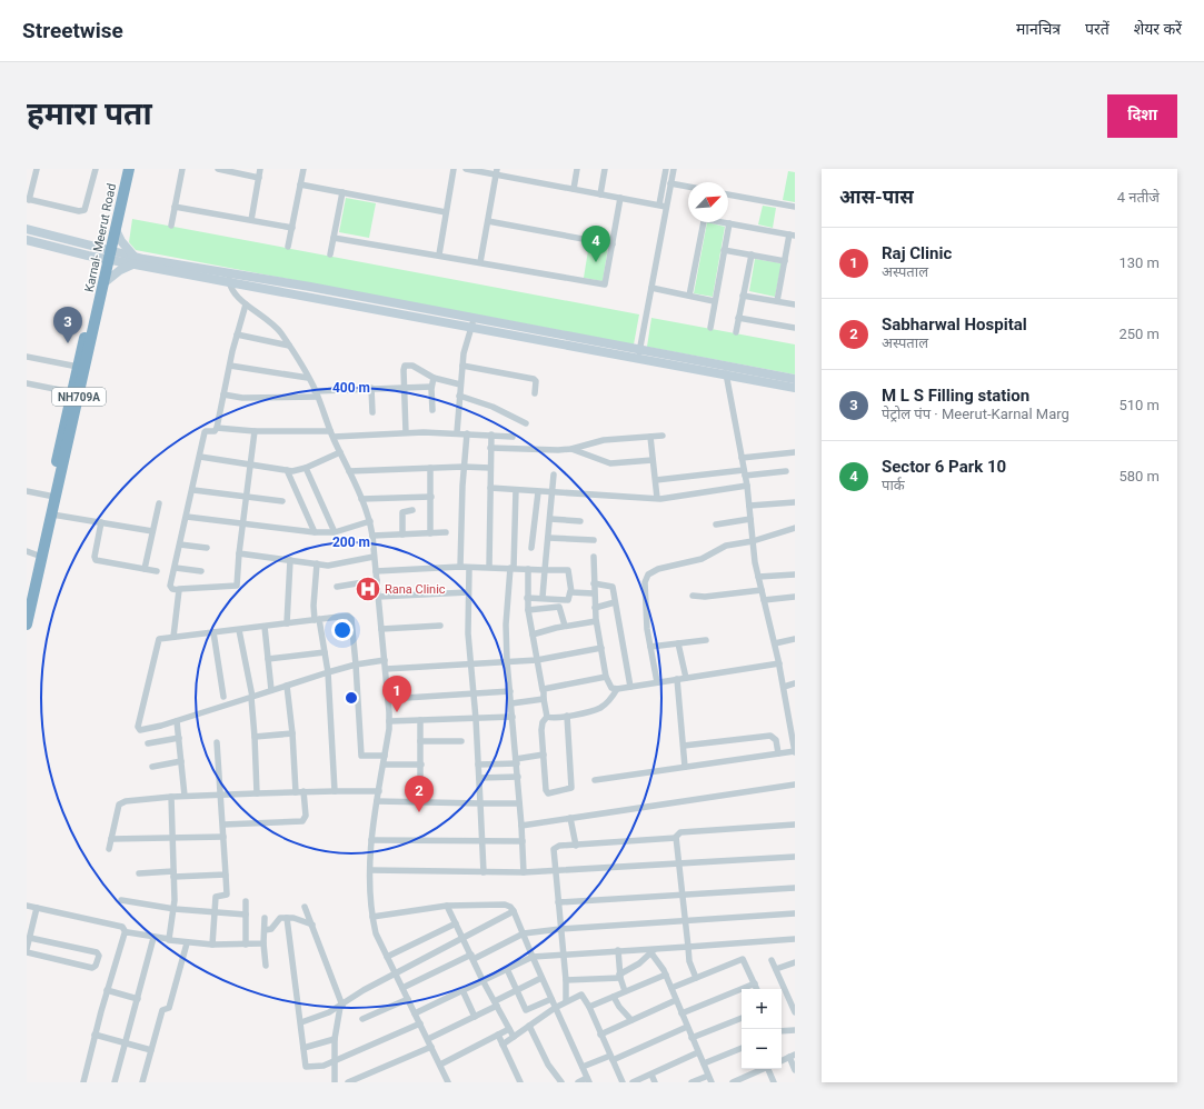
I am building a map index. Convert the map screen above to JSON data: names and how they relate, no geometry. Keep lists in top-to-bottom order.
{
  "streets": {
    "highway": ["Karnal- Meerut Road", "NH709A"]
  },
  "crossings": [
    ["Karnal- Meerut Road", "NH709A"]
  ],
  "places": {
    "hospital": ["Rana Clinic"]
  },
  "north": "top right",
  "page": {
    "header": "Streetwise",
    "nav": ["मानचित्र", "परतें", "शेयर करें"],
    "buttons": "दिशा",
    "title": "हमारा पता",
    "heading": ["आस-पास", "4 नतीजे"],
    "pins": [
      "4",
      "3",
      "1",
      "2"
    ],
    "list": [
      {
        "mark": "1",
        "name": "Raj Clinic",
        "note": "अस्पताल",
        "value": "130 m"
      },
      {
        "mark": "2",
        "name": "Sabharwal Hospital",
        "note": "अस्पताल",
        "value": "250 m"
      },
      {
        "mark": "3",
        "name": "M L S Filling station",
        "note": "पेट्रोल पंप · Meerut-Karnal Marg",
        "value": "510 m"
      },
      {
        "mark": "4",
        "name": "Sector 6 Park 10",
        "note": "पार्क",
        "value": "580 m"
      }
    ],
    "map_buttons": ["+", "−"]
  },
  "rings": ["400 m", "200 m"]
}
